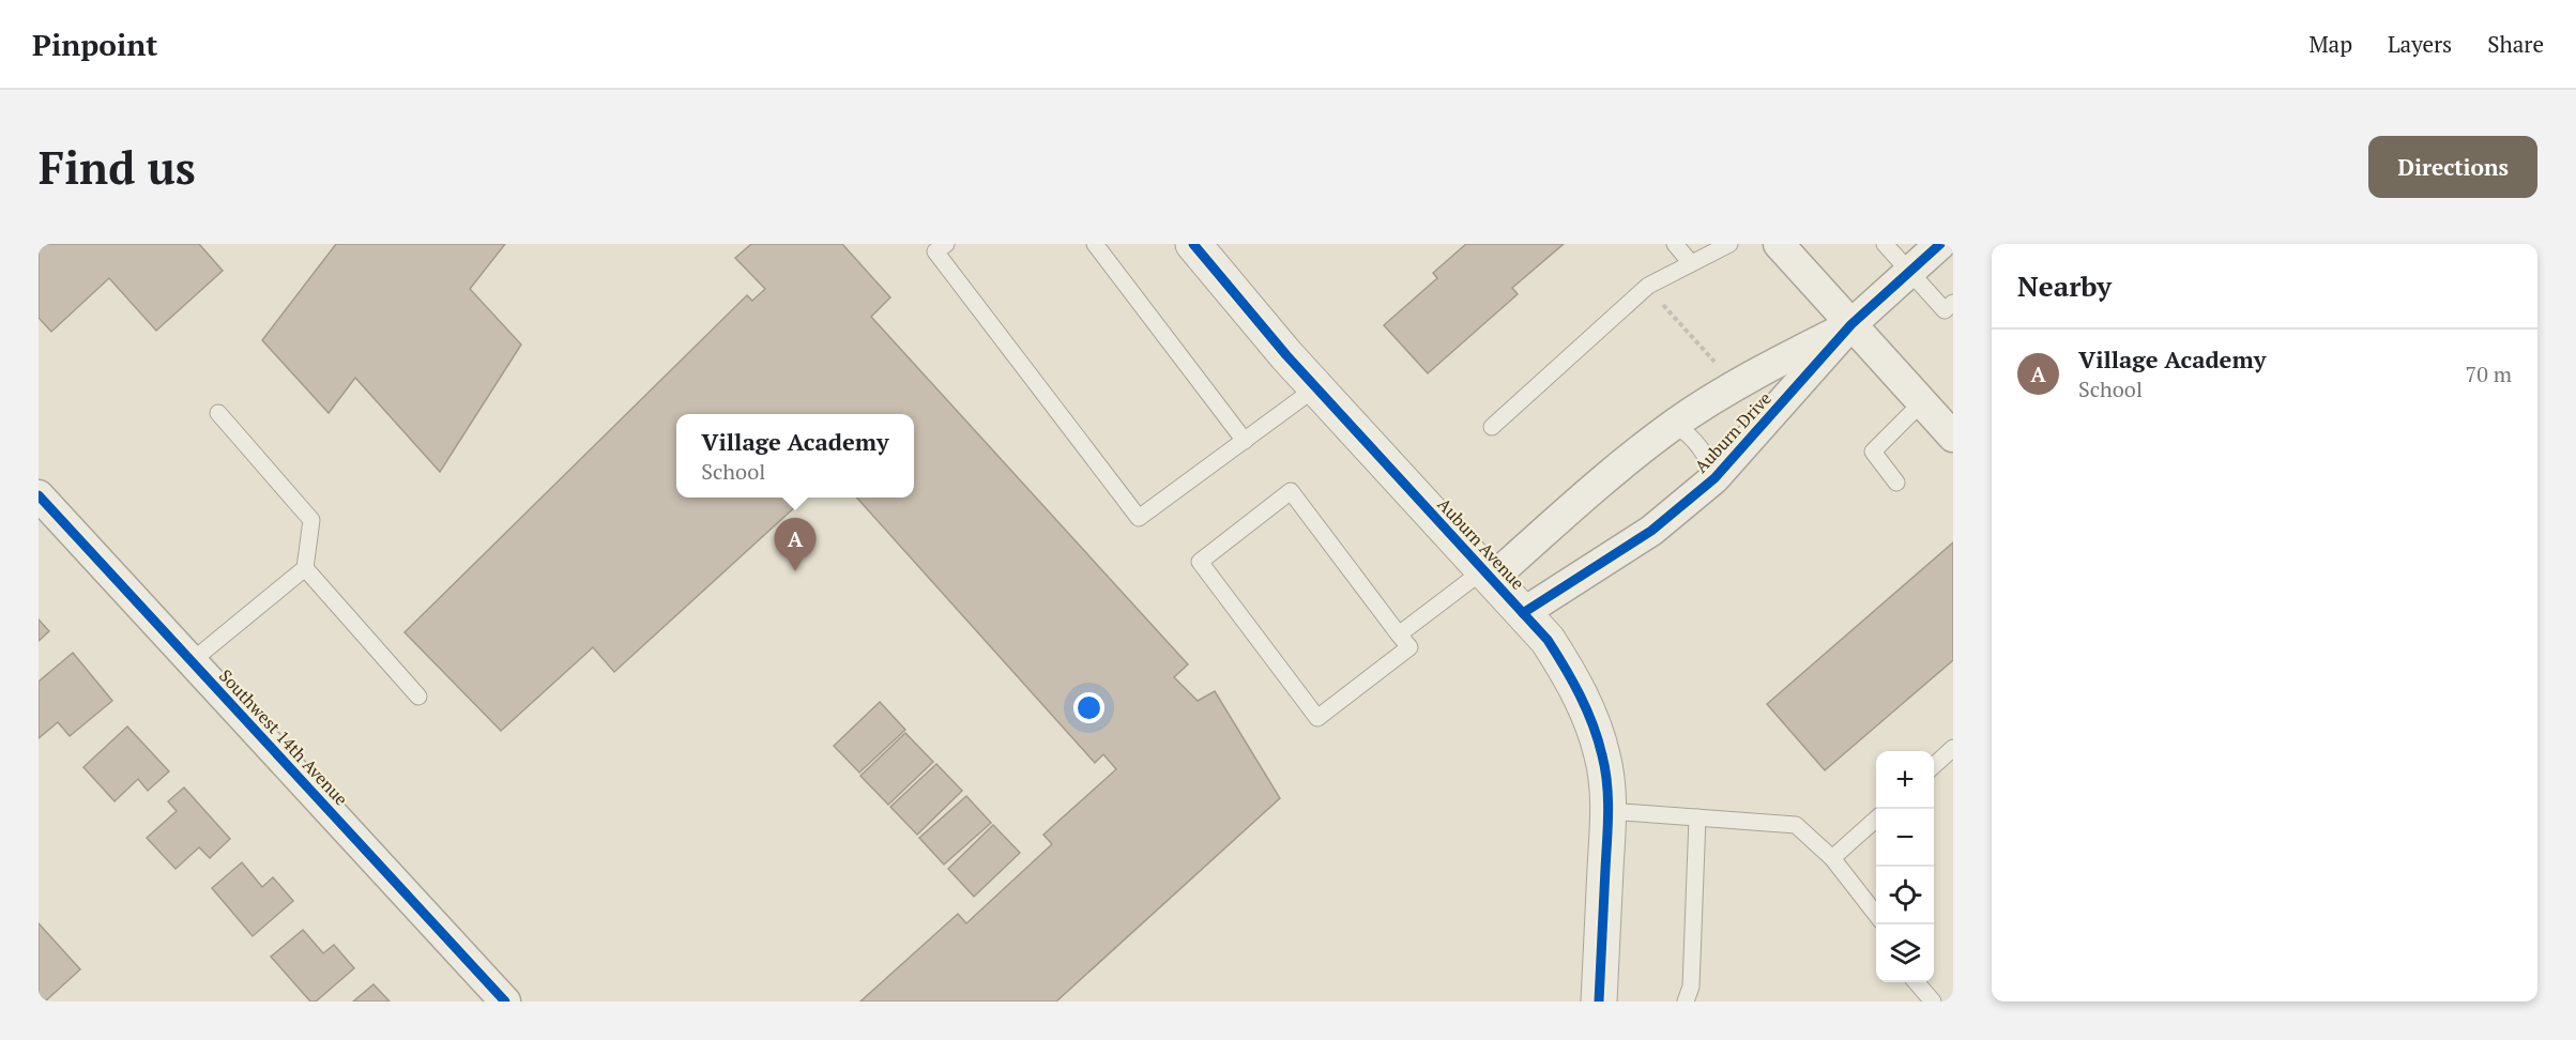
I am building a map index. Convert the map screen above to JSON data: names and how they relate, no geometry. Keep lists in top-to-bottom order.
{
  "streets": {
    "street": ["Auburn Drive", "Auburn Avenue", "Southwest 14th Avenue"]
  },
  "crossings": [
    ["Auburn Drive", "Auburn Avenue"]
  ],
  "page": {
    "header": "Pinpoint",
    "nav": ["Map", "Layers", "Share"],
    "buttons": "Directions",
    "title": "Find us",
    "heading": "Nearby",
    "list": [
      {
        "mark": "A",
        "name": "Village Academy",
        "note": "School",
        "value": "70 m"
      }
    ],
    "popup": ["Village Academy", "School"],
    "pins": "A",
    "map_buttons": ["+", "−"]
  }
}
